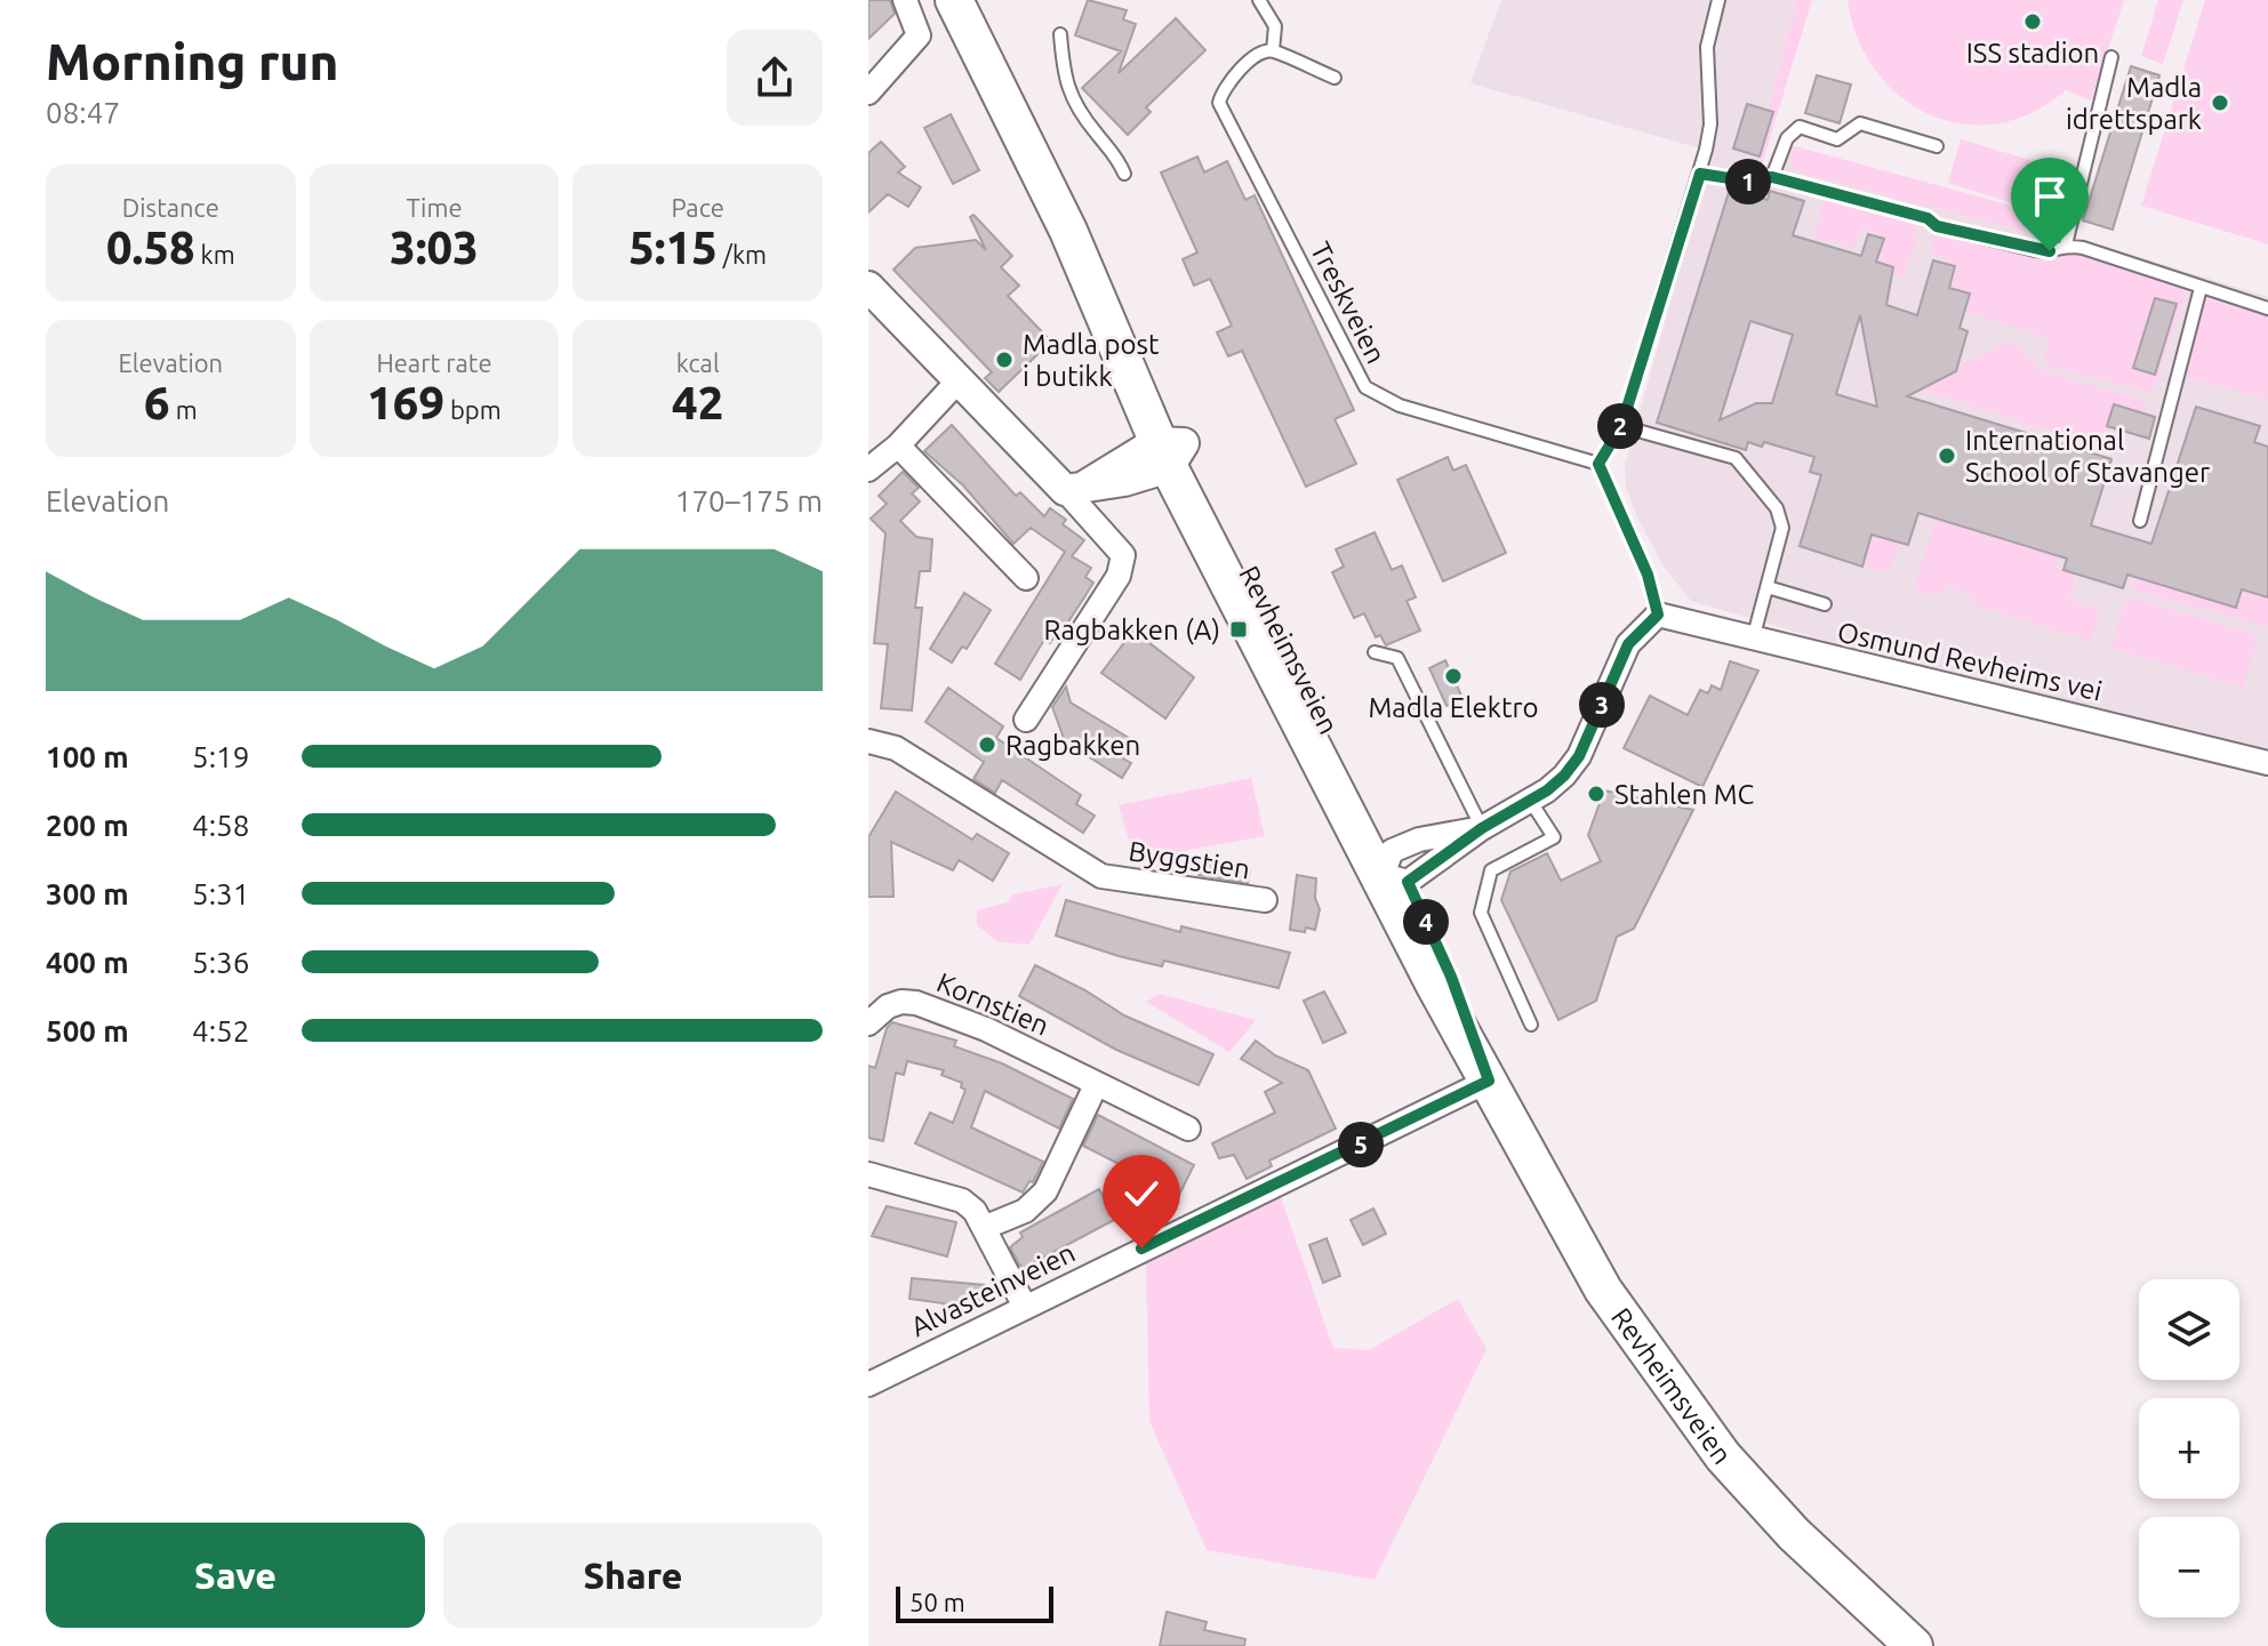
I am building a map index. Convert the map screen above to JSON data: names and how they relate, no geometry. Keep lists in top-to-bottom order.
{
  "streets": {
    "main road": ["Revheimsveien"],
    "street": [
      "Osmund Revheims vei",
      "Byggstien",
      "Kornstien",
      "Alvasteinveien"
    ],
    "lane": ["Treskveien"]
  },
  "crossings": [
    ["Revheimsveien", "Alvasteinveien"]
  ],
  "places": {
    "other": [
      "ISS stadion",
      "Madla idrettspark",
      "Madla post i butikk",
      "International School of Stavanger",
      "Madla Elektro",
      "Ragbakken",
      "Stahlen MC"
    ],
    "transit": ["Ragbakken (A)"]
  },
  "scale_bar": "50 m",
  "page": {
    "heading": ["Morning run", "08:47"],
    "stats": [
      ["Distance", "0.58 km"],
      ["Time", "3:03"],
      ["Pace", "5:15 /km"],
      ["Elevation", "6 m"],
      ["Heart rate", "169 bpm"],
      ["kcal", "42"]
    ],
    "pins": [
      "1",
      "2",
      "3",
      "4",
      "5"
    ],
    "chart": ["Elevation", "170–175 m"],
    "list": [
      {
        "name": "100 m",
        "note": "5:19"
      },
      {
        "name": "200 m",
        "note": "4:58"
      },
      {
        "name": "300 m",
        "note": "5:31"
      },
      {
        "name": "400 m",
        "note": "5:36"
      },
      {
        "name": "500 m",
        "note": "4:52"
      }
    ],
    "map_buttons": ["+", "−"],
    "buttons": ["Save", "Share"],
    "scale": "50 m"
  }
}
